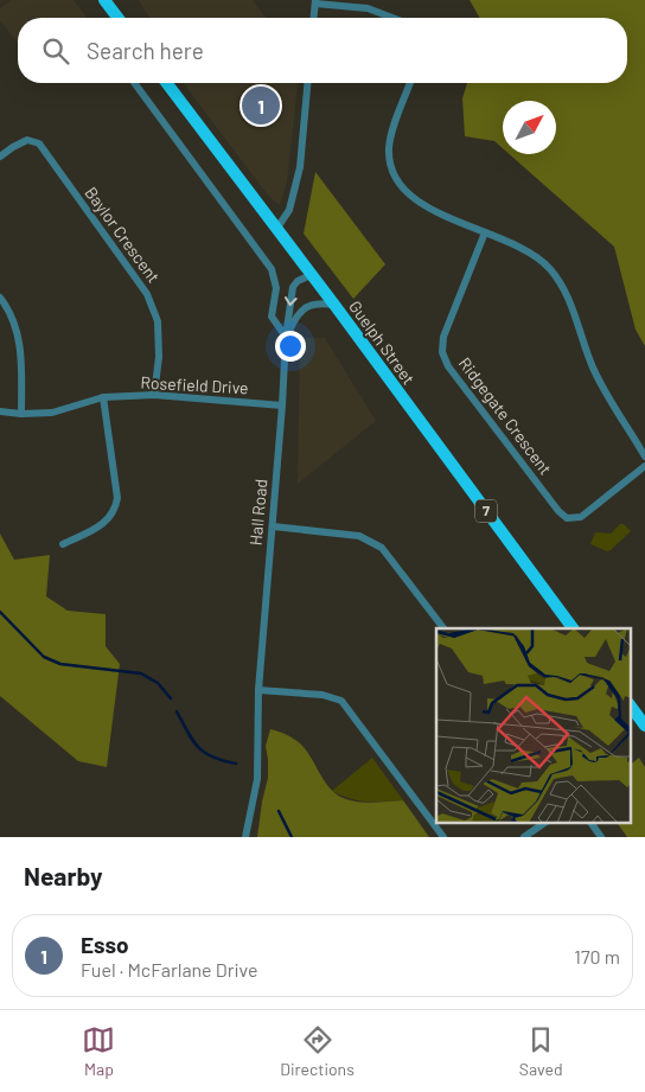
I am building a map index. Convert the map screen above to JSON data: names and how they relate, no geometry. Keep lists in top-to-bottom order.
{
  "streets": {
    "main road": ["Guelph Street", "7"],
    "street": [
      "Baylor Crescent",
      "Rosefield Drive",
      "Ridgegate Crescent",
      "Hall Road"
    ]
  },
  "crossings": [
    ["Baylor Crescent", "Rosefield Drive"],
    ["Guelph Street", "Hall Road"],
    ["Rosefield Drive", "Hall Road"]
  ],
  "north": "top right",
  "page": {
    "search": "Search here",
    "pins": "1",
    "heading": "Nearby",
    "list": [
      {
        "mark": "1",
        "name": "Esso",
        "note": "Fuel · McFarlane Drive",
        "value": "170 m"
      }
    ],
    "nav": ["Map", "Directions", "Saved"]
  }
}
